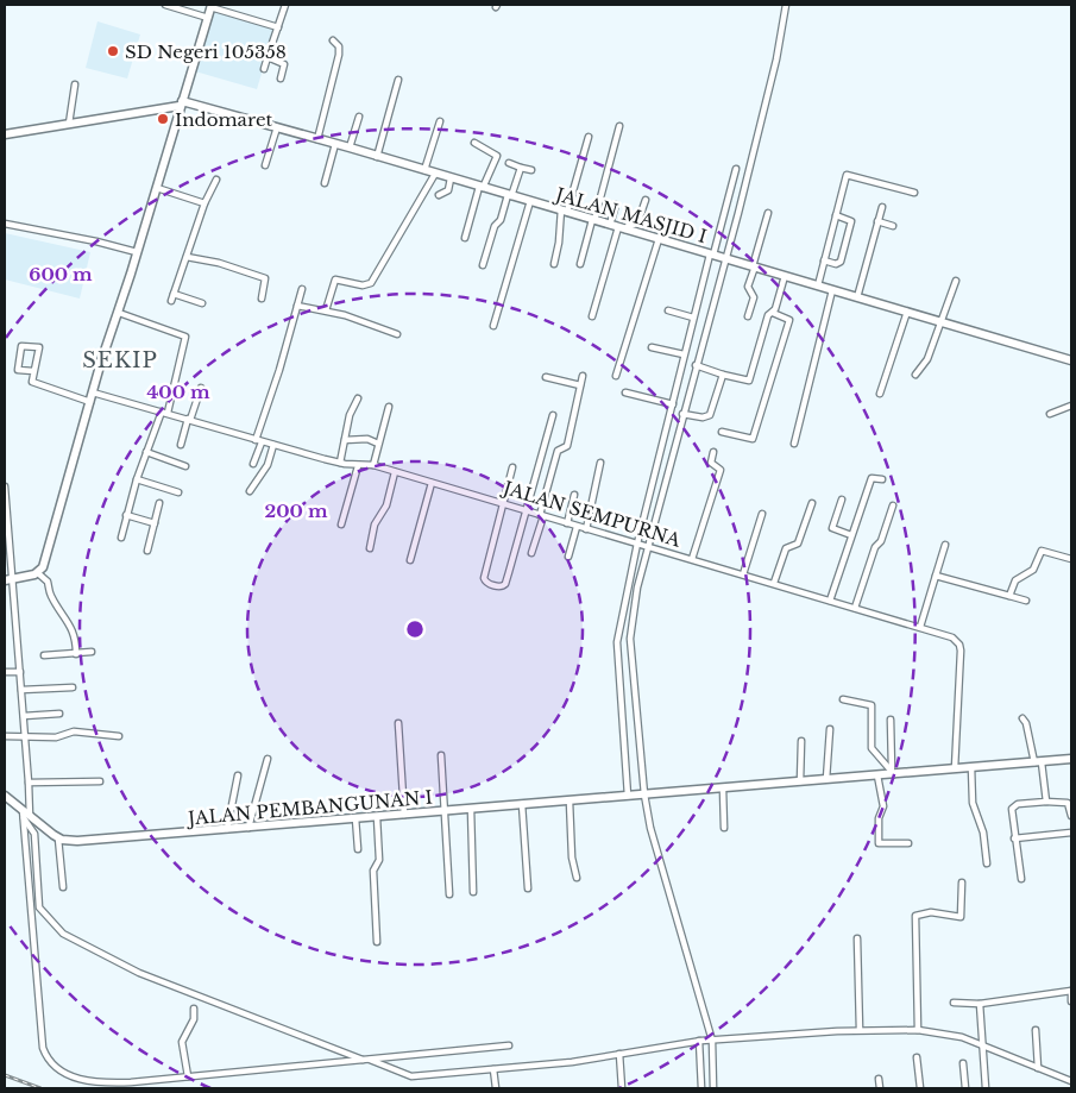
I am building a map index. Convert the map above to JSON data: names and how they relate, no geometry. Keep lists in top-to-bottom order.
{
  "streets": {
    "main road": ["JALAN MASJID I", "JALAN PEMBANGUNAN I"],
    "street": ["JALAN SEMPURNA"]
  },
  "crossings": [
    ["JALAN SEMPURNA", "JALAN PEMBANGUNAN I"]
  ],
  "districts": ["SEKIP"],
  "places": ["SD Negeri 105358", "Indomaret"],
  "rings": ["600 m", "400 m", "200 m"]
}
